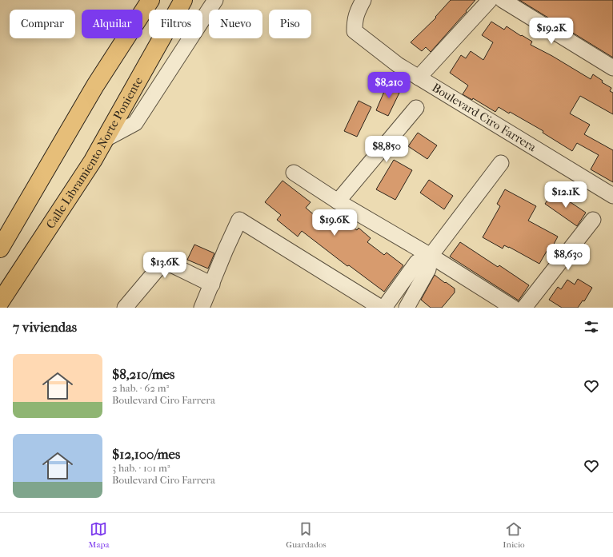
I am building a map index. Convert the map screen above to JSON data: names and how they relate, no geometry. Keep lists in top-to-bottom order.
{
  "streets": {
    "highway": ["Calle Libramiento Norte Poniente"],
    "street": ["Boulevard Ciro Farrera"]
  },
  "page": {
    "chip": [
      "Comprar",
      "Alquilar",
      "Filtros",
      "Nuevo",
      "Piso"
    ],
    "price": [
      "$19.2K",
      "$8,210",
      "$8,850",
      "$12.1K",
      "$19.6K",
      "$8,630",
      "$13.6K"
    ],
    "heading": "7 viviendas",
    "list": [
      {
        "name": "$8,210/mes",
        "note": "2 hab. · 62 m² · Boulevard Ciro Farrera"
      },
      {
        "name": "$12,100/mes",
        "note": "3 hab. · 101 m² · Boulevard Ciro Farrera"
      }
    ],
    "tabs": ["Mapa", "Guardados", "Inicio"]
  }
}
